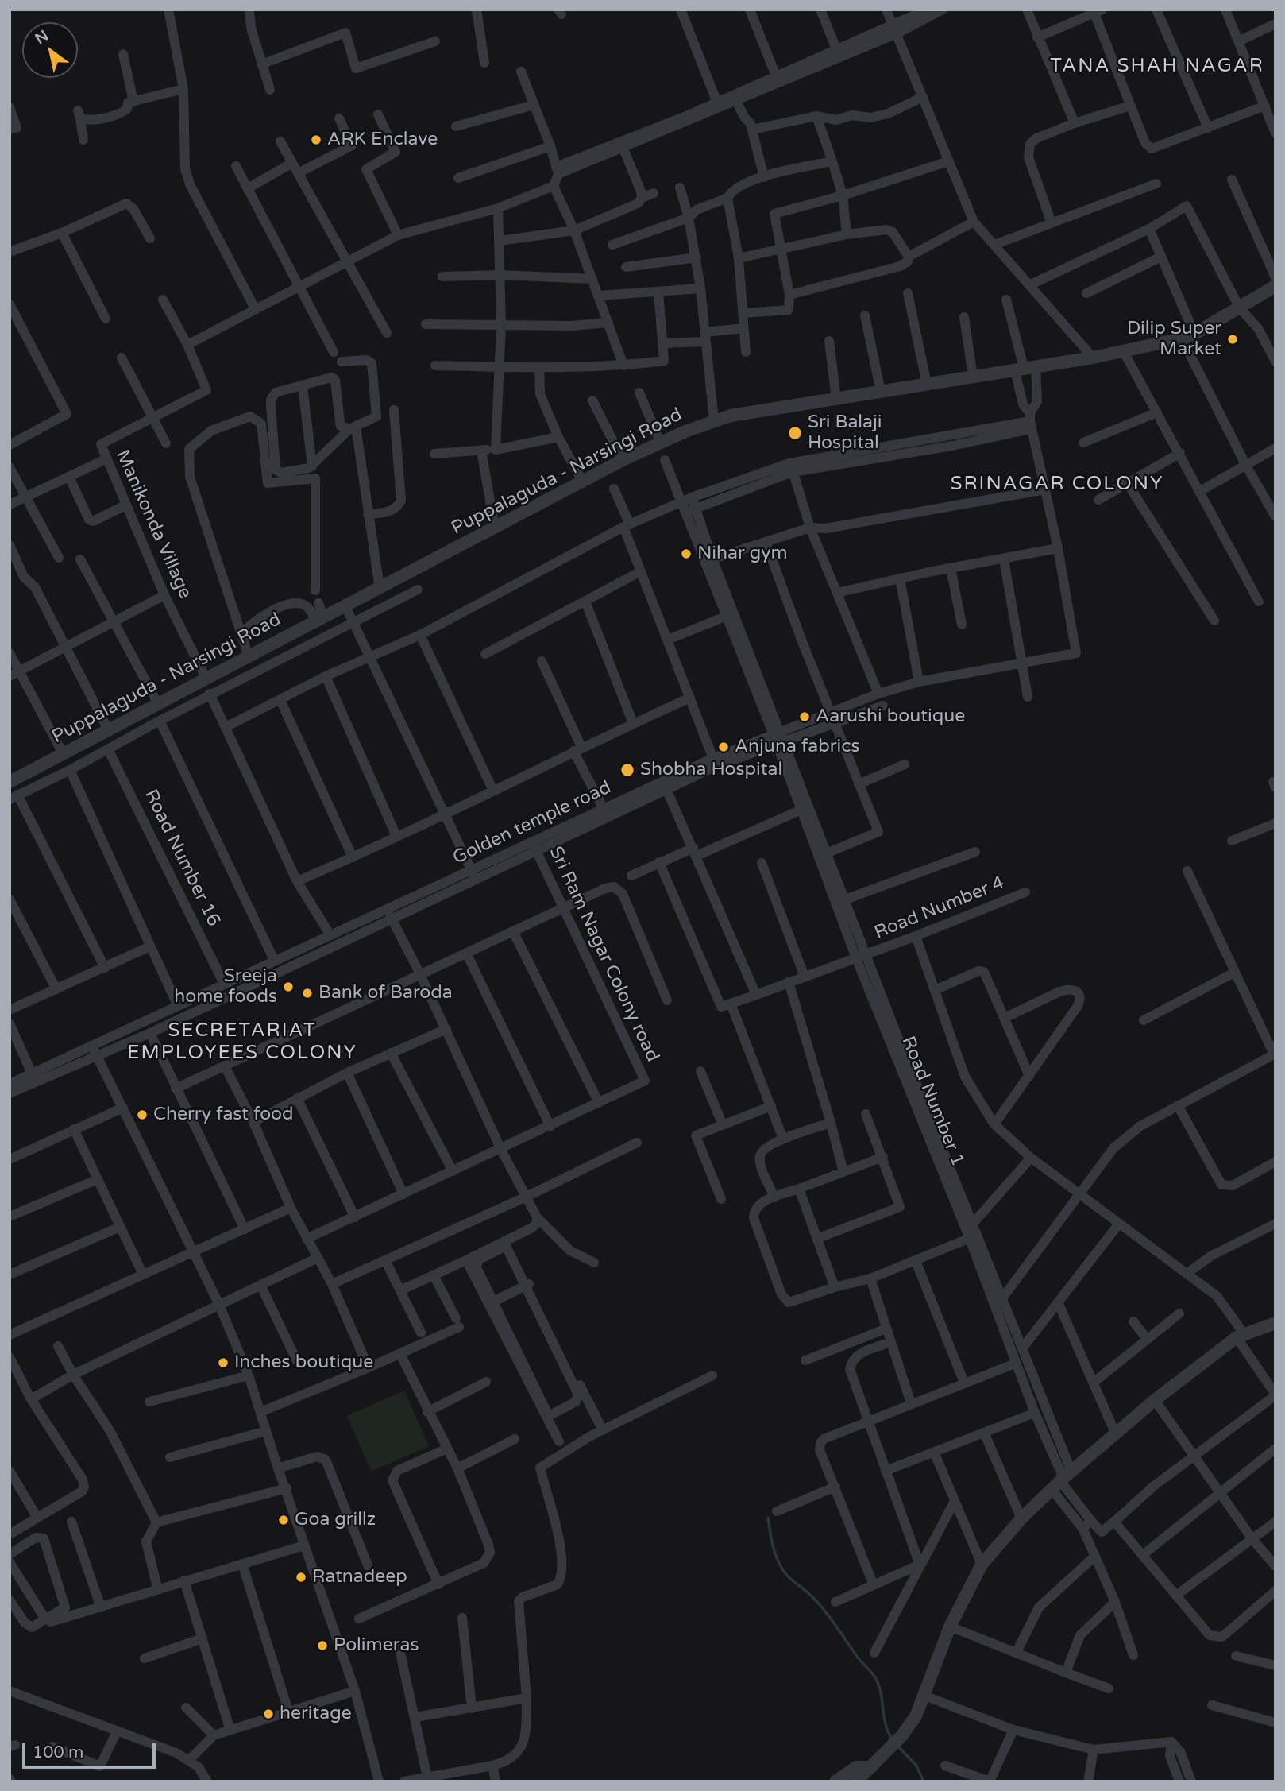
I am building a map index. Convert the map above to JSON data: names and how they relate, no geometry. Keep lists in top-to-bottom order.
{
  "streets": {
    "street": [
      "Puppalaguda - Narsingi Road",
      "Manikonda Village",
      "Golden temple road",
      "Road Number 16",
      "Road Number 4",
      "Sri Ram Nagar Colony road",
      "Road Number 1"
    ]
  },
  "crossings": [
    ["Puppalaguda - Narsingi Road", "Manikonda Village"],
    ["Golden temple road", "Road Number 16"],
    ["Golden temple road", "Sri Ram Nagar Colony road"],
    ["Golden temple road", "Road Number 1"],
    ["Road Number 4", "Road Number 1"]
  ],
  "districts": ["TANA SHAH NAGAR", "SRINAGAR COLONY", "SECRETARIAT EMPLOYEES COLONY"],
  "places": [
    "ARK Enclave",
    "Dilip Super Market",
    "Sri Balaji Hospital",
    "Nihar gym",
    "Aarushi boutique",
    "Anjuna fabrics",
    "Shobha Hospital",
    "Sreeja home foods",
    "Bank of Baroda",
    "Cherry fast food",
    "Inches boutique",
    "Goa grillz",
    "Ratnadeep",
    "Polimeras",
    "heritage"
  ],
  "scale_bar": "100 m",
  "north": "top left"
}
